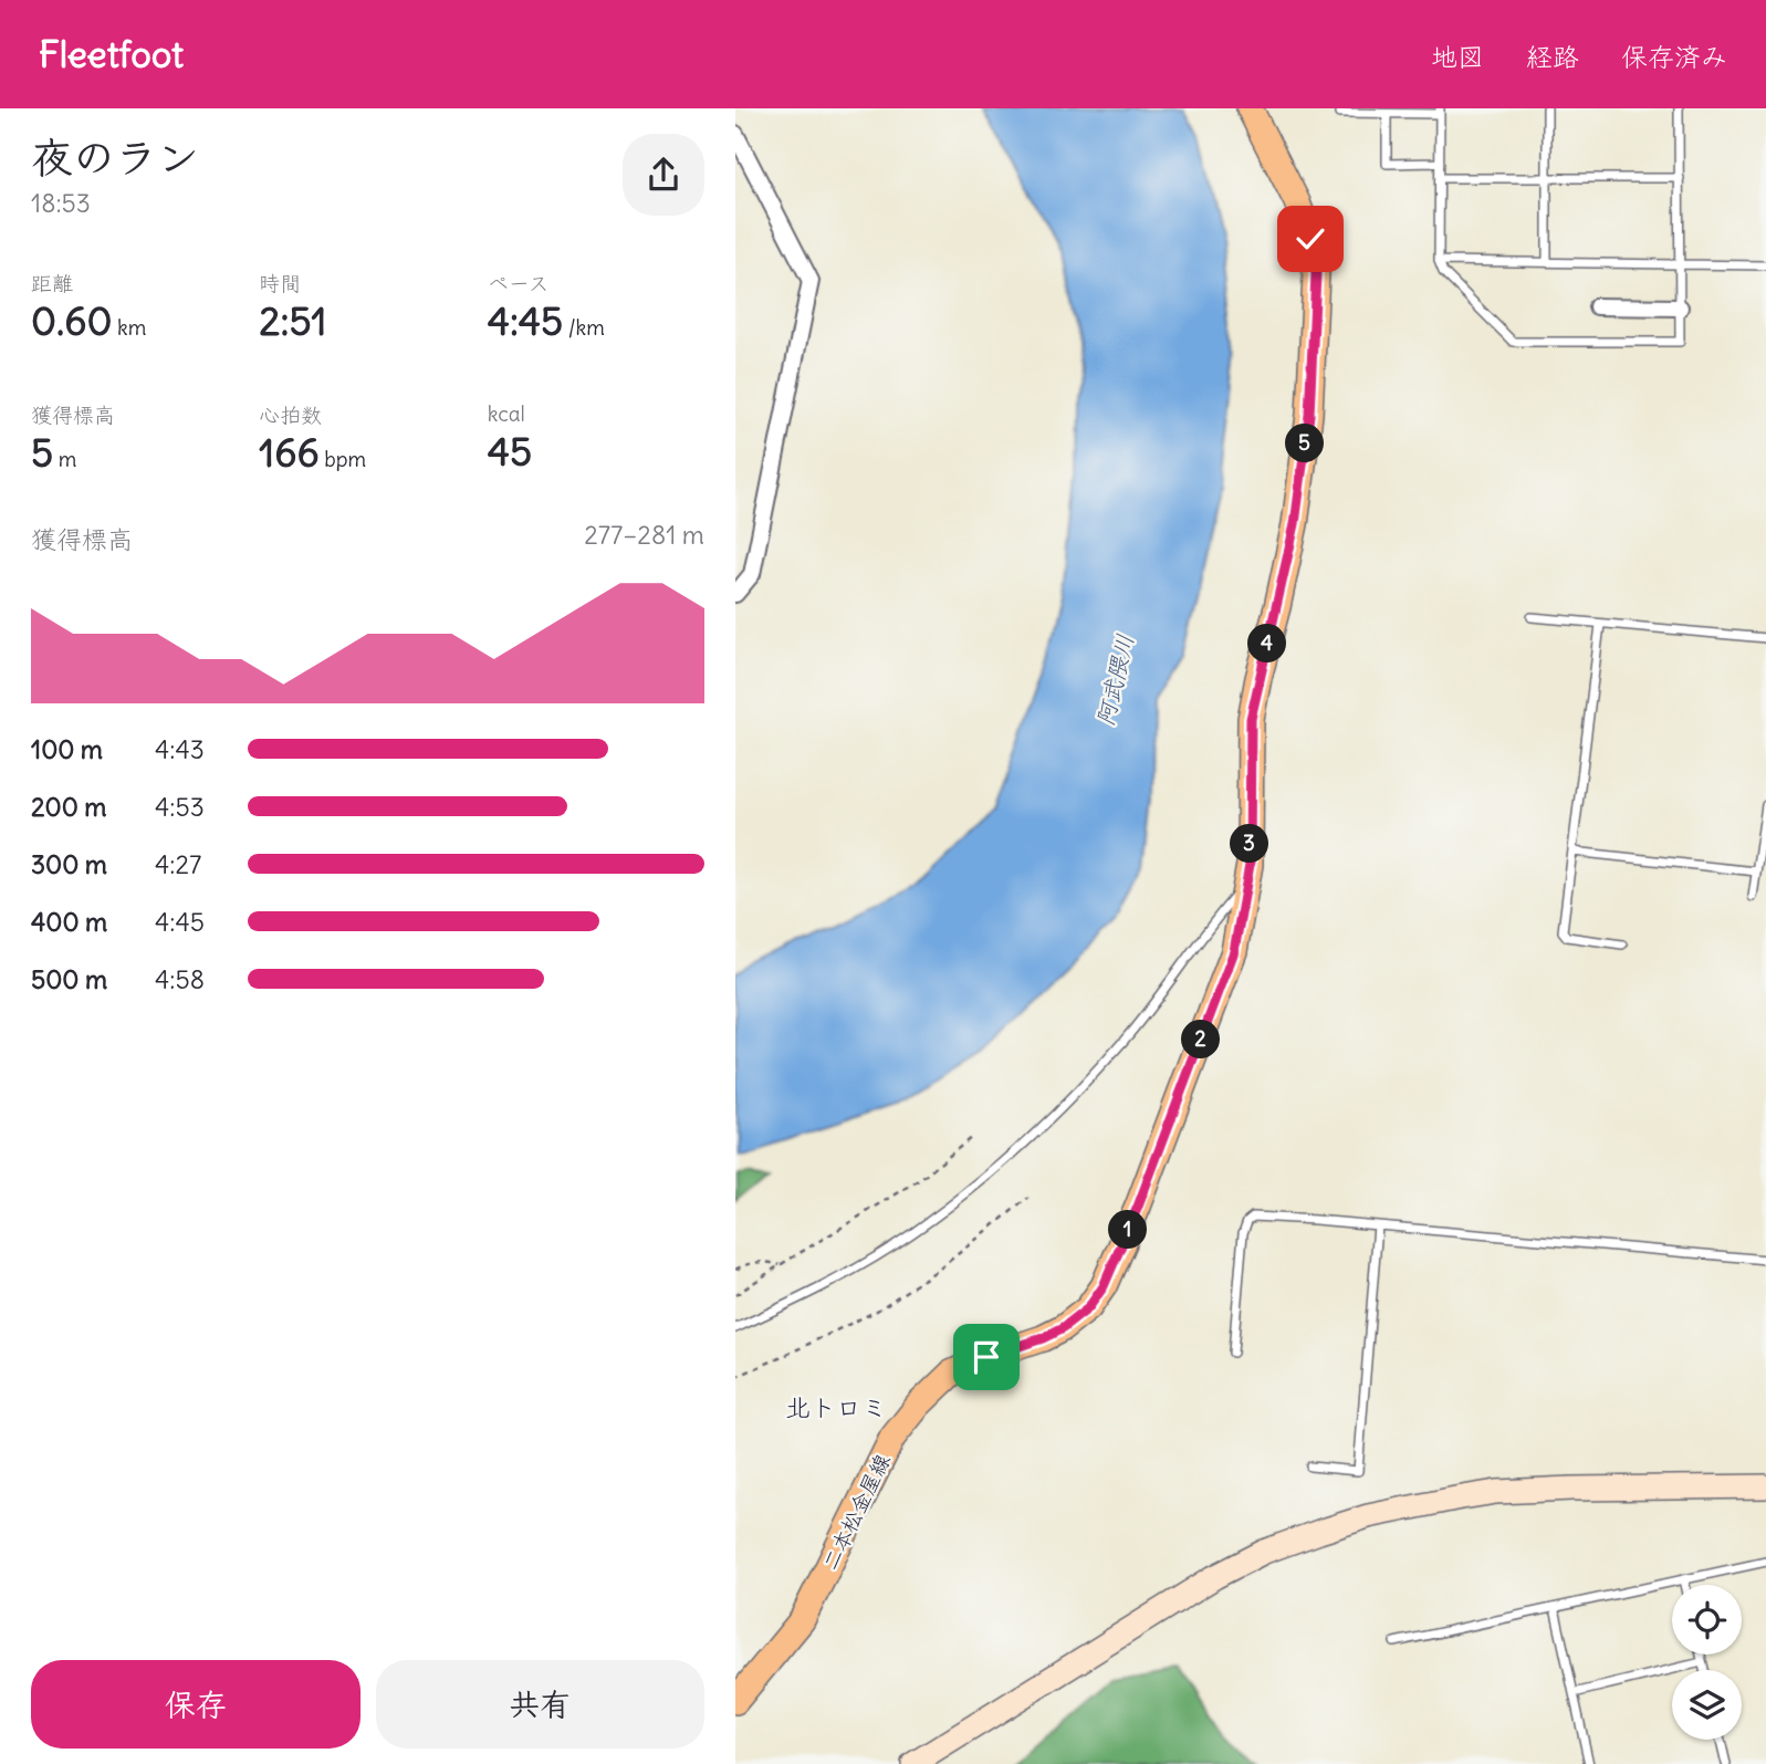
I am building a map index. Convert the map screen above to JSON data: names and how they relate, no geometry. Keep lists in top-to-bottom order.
{
  "streets": {
    "main road": ["二本松金屋線"]
  },
  "districts": ["北トロミ"],
  "water": ["阿武隈川"],
  "page": {
    "header": "Fleetfoot",
    "nav": ["地図", "経路", "保存済み"],
    "heading": ["夜のラン", "18:53"],
    "stats": [
      ["距離", "0.60 km"],
      ["時間", "2:51"],
      ["ペース", "4:45 /km"],
      ["獲得標高", "5 m"],
      ["心拍数", "166 bpm"],
      ["kcal", "45"]
    ],
    "pins": [
      "5",
      "4",
      "3",
      "2",
      "1"
    ],
    "chart": ["獲得標高", "277–281 m"],
    "list": [
      {
        "name": "100 m",
        "note": "4:43"
      },
      {
        "name": "200 m",
        "note": "4:53"
      },
      {
        "name": "300 m",
        "note": "4:27"
      },
      {
        "name": "400 m",
        "note": "4:45"
      },
      {
        "name": "500 m",
        "note": "4:58"
      }
    ],
    "buttons": ["保存", "共有"]
  }
}
